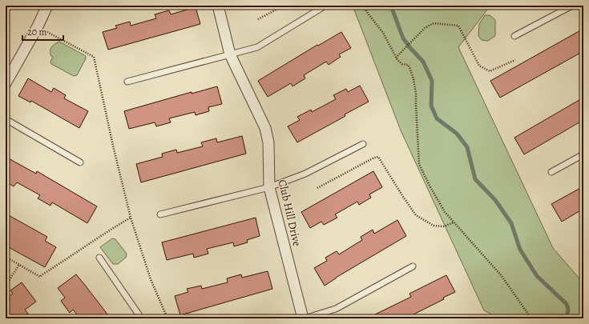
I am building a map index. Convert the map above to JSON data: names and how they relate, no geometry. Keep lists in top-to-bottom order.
{
  "streets": {
    "street": ["Club Hill Drive"]
  },
  "scale_bar": "20 m"
}
